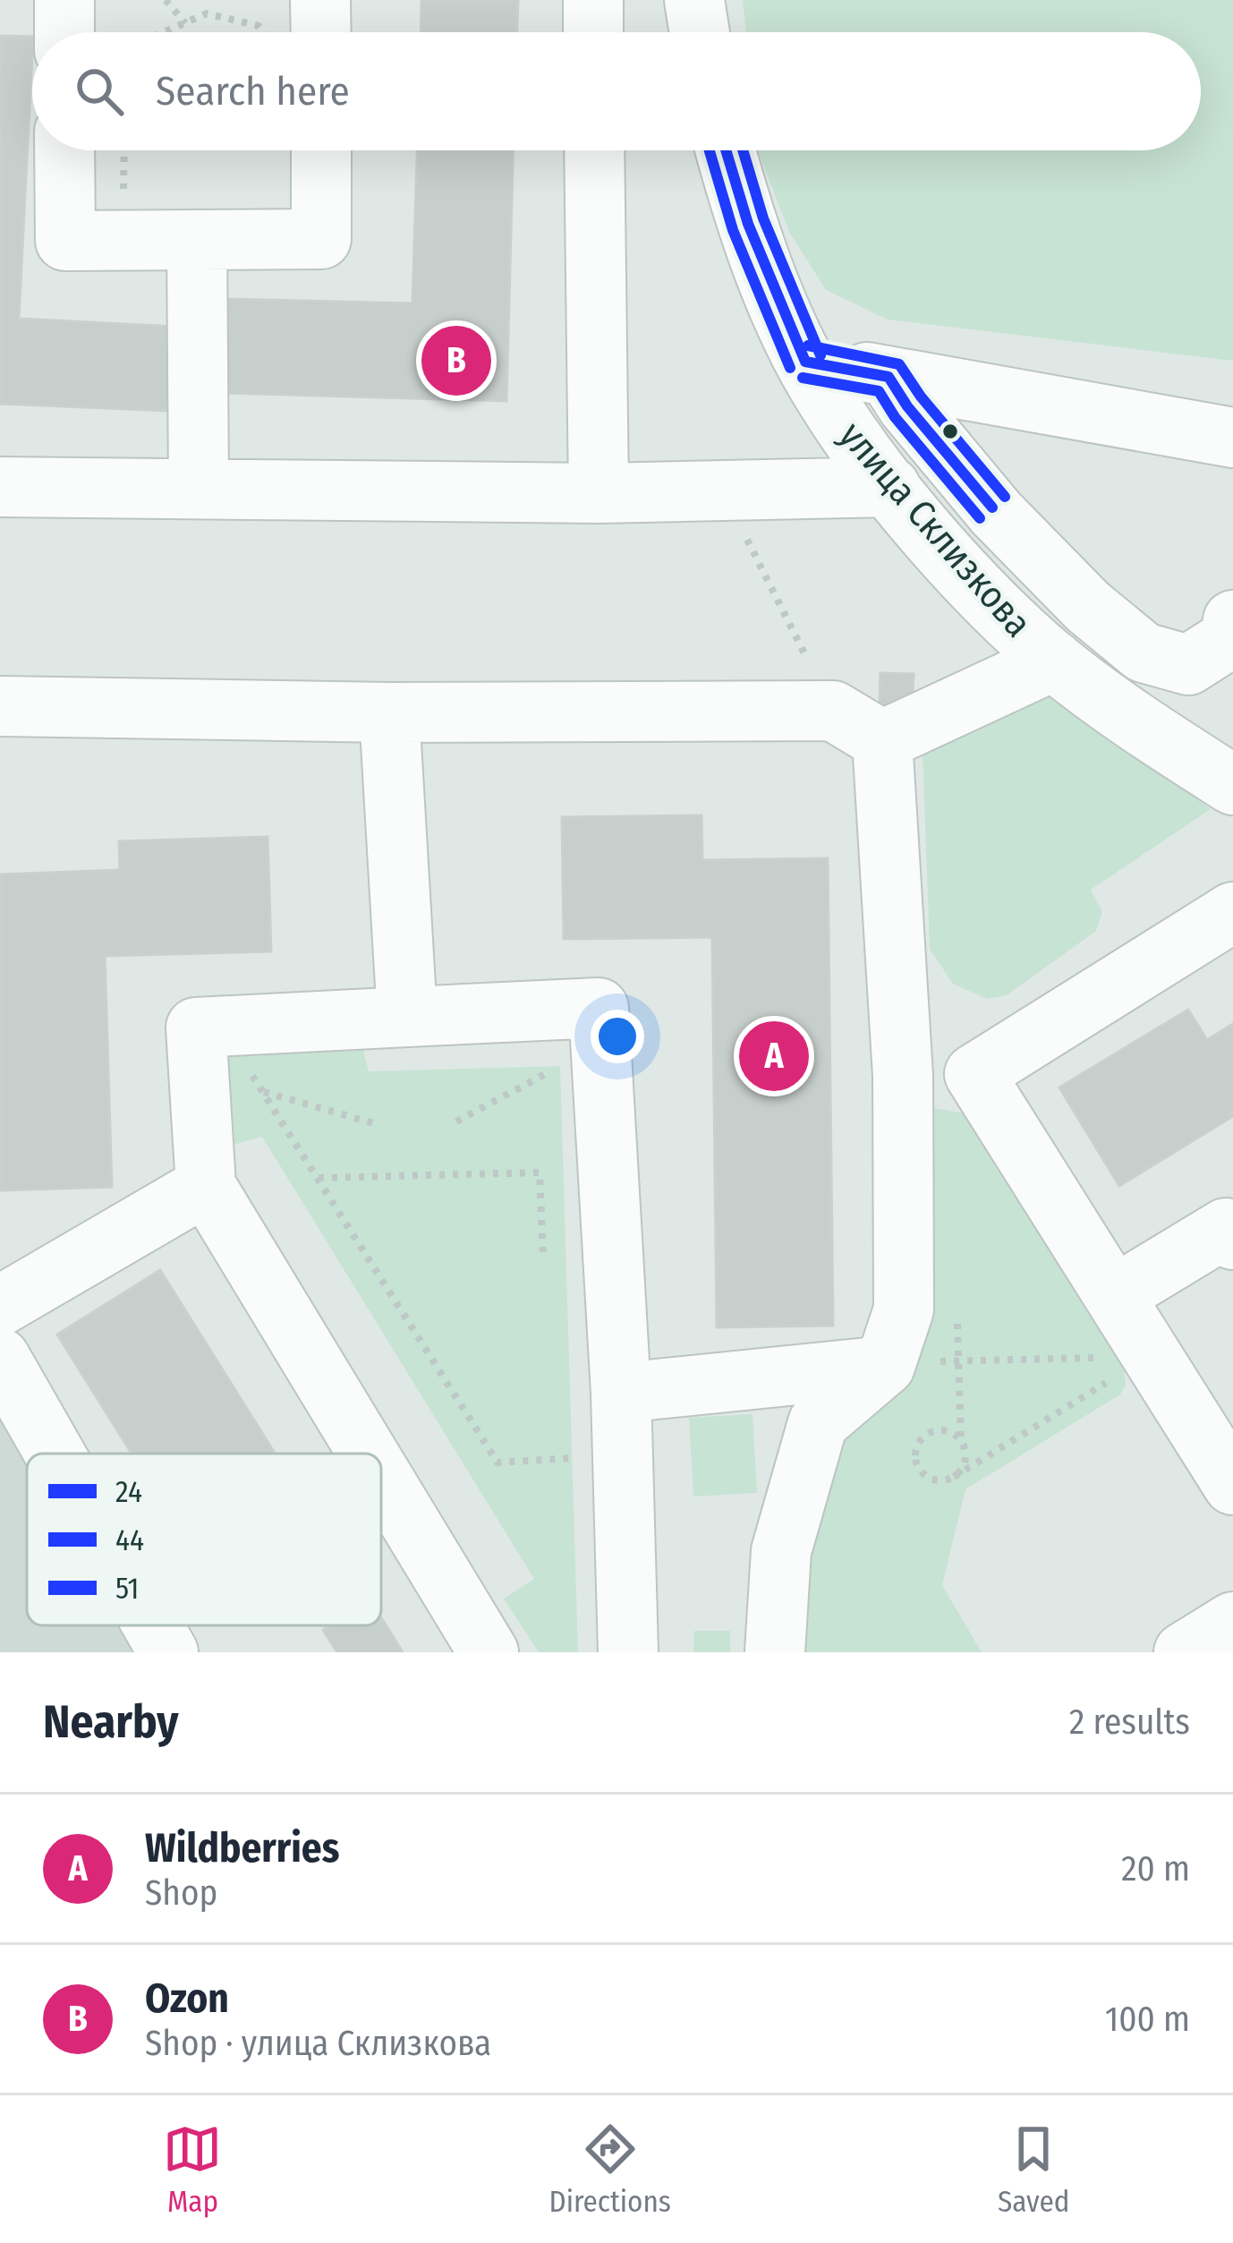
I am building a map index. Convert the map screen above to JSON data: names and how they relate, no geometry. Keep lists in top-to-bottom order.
{
  "streets": {
    "street": ["улица Склизкова"]
  },
  "lines": ["transit line 24", "transit line 44", "transit line 51"],
  "legend": ["24", "44", "51"],
  "page": {
    "search": "Search here",
    "pins": ["B", "A"],
    "heading": ["Nearby", "2 results"],
    "list": [
      {
        "mark": "A",
        "name": "Wildberries",
        "note": "Shop",
        "value": "20 m"
      },
      {
        "mark": "B",
        "name": "Ozon",
        "note": "Shop · улица Склизкова",
        "value": "100 m"
      }
    ],
    "nav": ["Map", "Directions", "Saved"]
  }
}
